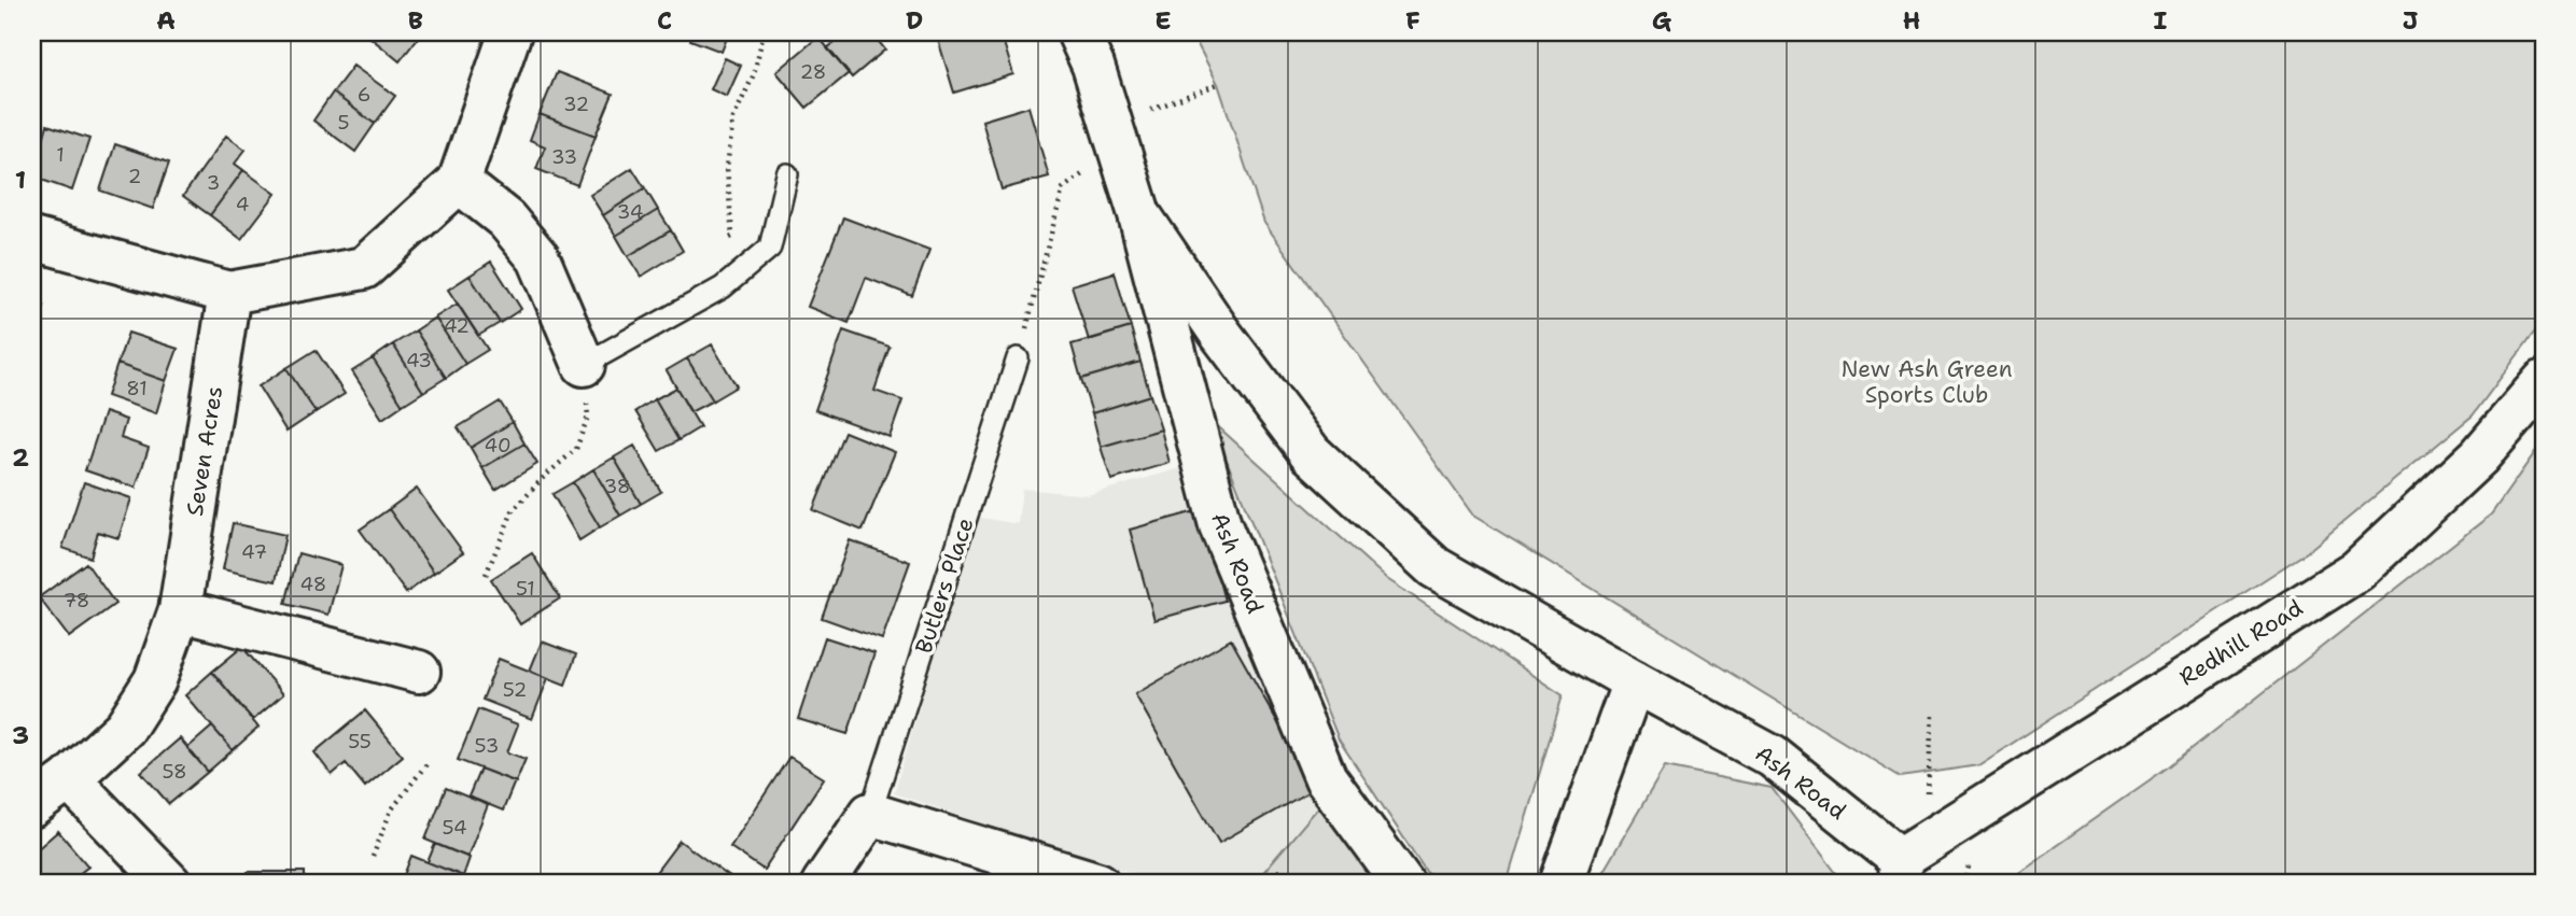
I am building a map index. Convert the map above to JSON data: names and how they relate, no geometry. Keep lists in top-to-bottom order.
{
  "streets": {
    "street": [
      "Seven Acres",
      "Ash Road",
      "Butlers Place",
      "Redhill Road"
    ]
  },
  "crossings": [
    ["Ash Road", "Redhill Road"]
  ],
  "parks": ["New Ash Green Sports Club"],
  "house_numbers": [
    "28",
    "6",
    "32",
    "5",
    "1",
    "33",
    "2",
    "3",
    "4",
    "34",
    "42",
    "43",
    "81",
    "40",
    "38",
    "47",
    "48",
    "51",
    "78",
    "52",
    "55",
    "53",
    "58",
    "54"
  ],
  "grid": {
    "columns": [
      "A",
      "B",
      "C",
      "D",
      "E",
      "F",
      "G",
      "H",
      "I",
      "J"
    ],
    "rows": ["1", "2", "3"]
  }
}
